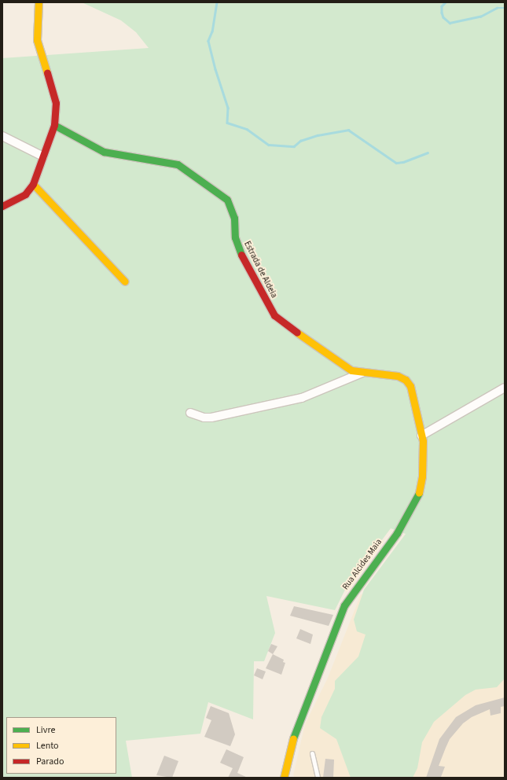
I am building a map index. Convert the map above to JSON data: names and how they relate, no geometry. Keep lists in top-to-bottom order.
{
  "streets": {
    "street": ["Estrada de Aldeia", "Rua Alcides Maia"]
  },
  "crossings": [
    ["Estrada de Aldeia", "Rua Alcides Maia"]
  ],
  "legend": ["Livre", "Lento", "Parado"]
}
